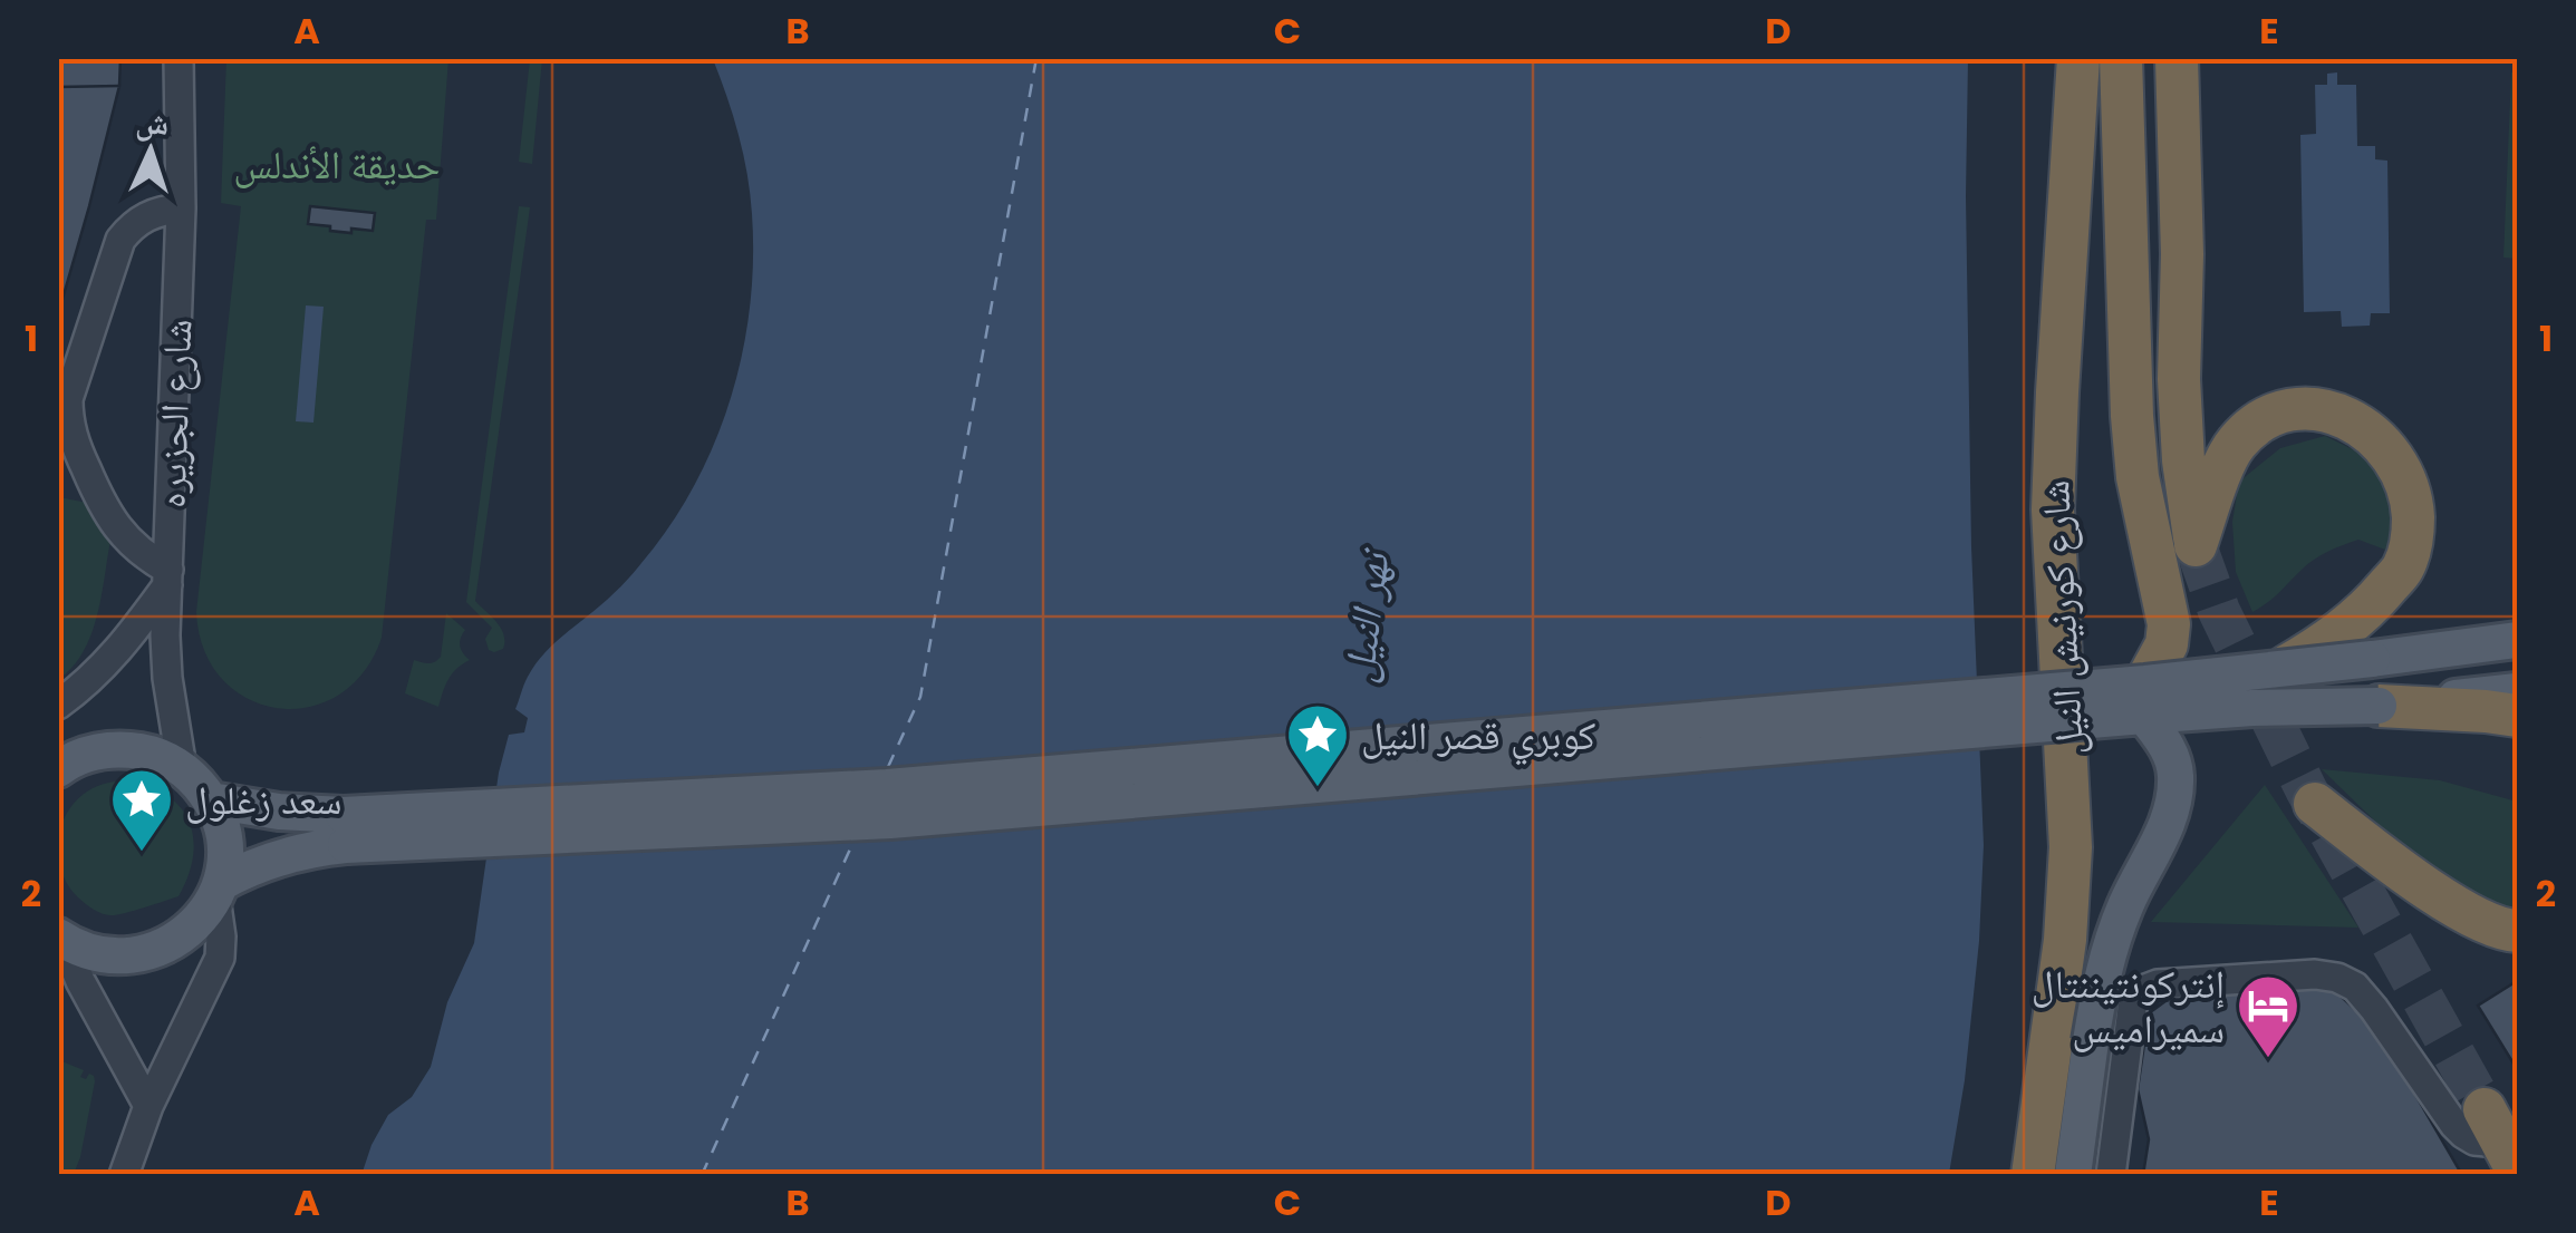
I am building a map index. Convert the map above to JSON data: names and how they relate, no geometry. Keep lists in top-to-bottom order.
{
  "streets": {
    "highway": ["شارع كورنيش النيل"],
    "street": ["شارع الجزيره"]
  },
  "water": ["نهر النيل"],
  "parks": ["حديقة الأندلس"],
  "places": {
    "place": ["كوبري قصر النيل", "سعد زغلول"],
    "hotel": ["إنتركونتيننتال سميراميس"]
  },
  "north": "top",
  "grid": {
    "columns": [
      "A",
      "B",
      "C",
      "D",
      "E"
    ],
    "rows": ["1", "2"]
  }
}
